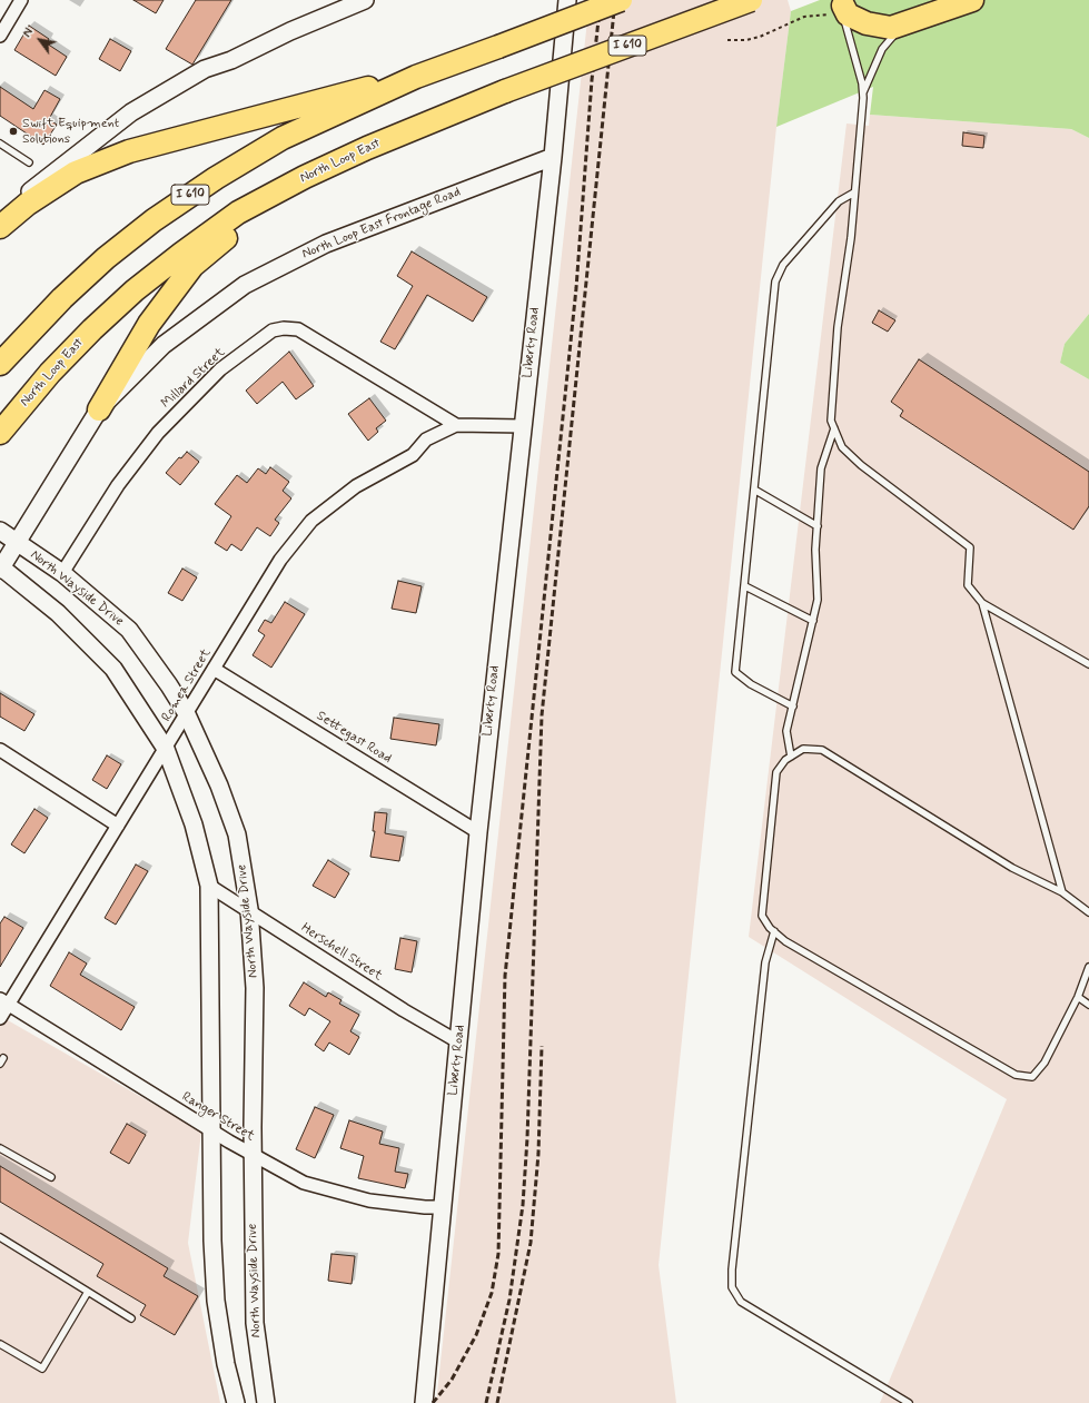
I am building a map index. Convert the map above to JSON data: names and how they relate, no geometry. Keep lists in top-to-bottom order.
{
  "streets": {
    "highway": ["I 610", "North Loop East"],
    "main road": ["North Loop East Frontage Road", "Liberty Road", "North Wayside Drive"],
    "street": [
      "Millard Street",
      "Romea Street",
      "Settegast Road",
      "Herschell Street",
      "Ranger Street"
    ]
  },
  "crossings": [
    ["North Loop East Frontage Road", "Liberty Road"],
    ["North Loop East Frontage Road", "North Wayside Drive"],
    ["Liberty Road", "Millard Street"],
    ["Liberty Road", "Settegast Road"],
    ["Liberty Road", "Herschell Street"],
    ["Liberty Road", "Ranger Street"],
    ["Millard Street", "North Wayside Drive"],
    ["Millard Street", "Romea Street"],
    ["North Wayside Drive", "Romea Street"],
    ["North Wayside Drive", "Herschell Street"],
    ["North Wayside Drive", "Ranger Street"],
    ["Romea Street", "Settegast Road"],
    ["Romea Street", "Ranger Street"]
  ],
  "places": ["Swift Equipment Solutions"],
  "north": "top left"
}
